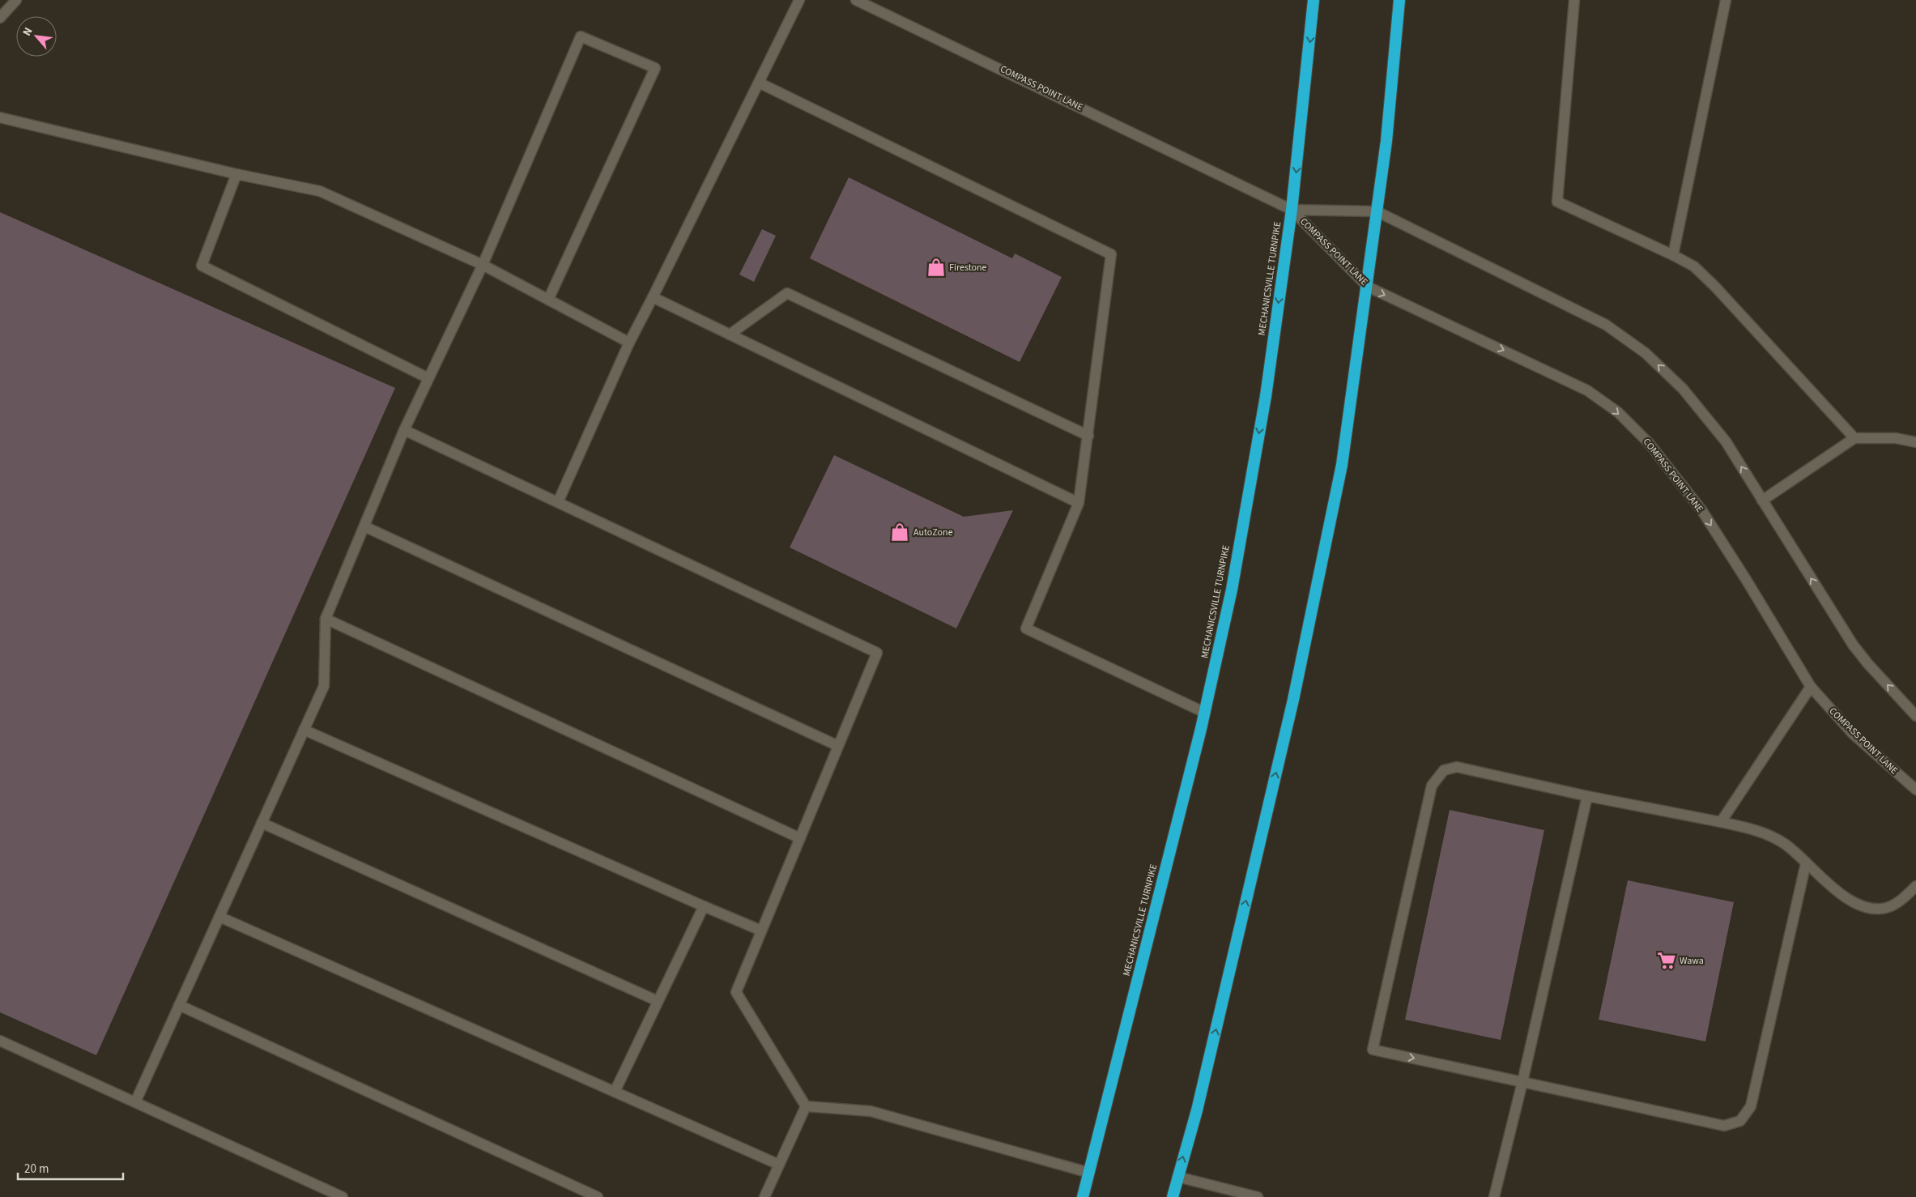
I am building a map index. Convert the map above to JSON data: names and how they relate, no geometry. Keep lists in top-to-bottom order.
{
  "streets": {
    "highway": ["MECHANICSVILLE TURNPIKE"],
    "street": ["COMPASS POINT LANE"]
  },
  "crossings": [
    ["COMPASS POINT LANE", "MECHANICSVILLE TURNPIKE"]
  ],
  "places": {
    "shop": ["Firestone", "AutoZone"],
    "supermarket": ["Wawa"]
  },
  "scale_bar": "20 m",
  "north": "top left"
}
